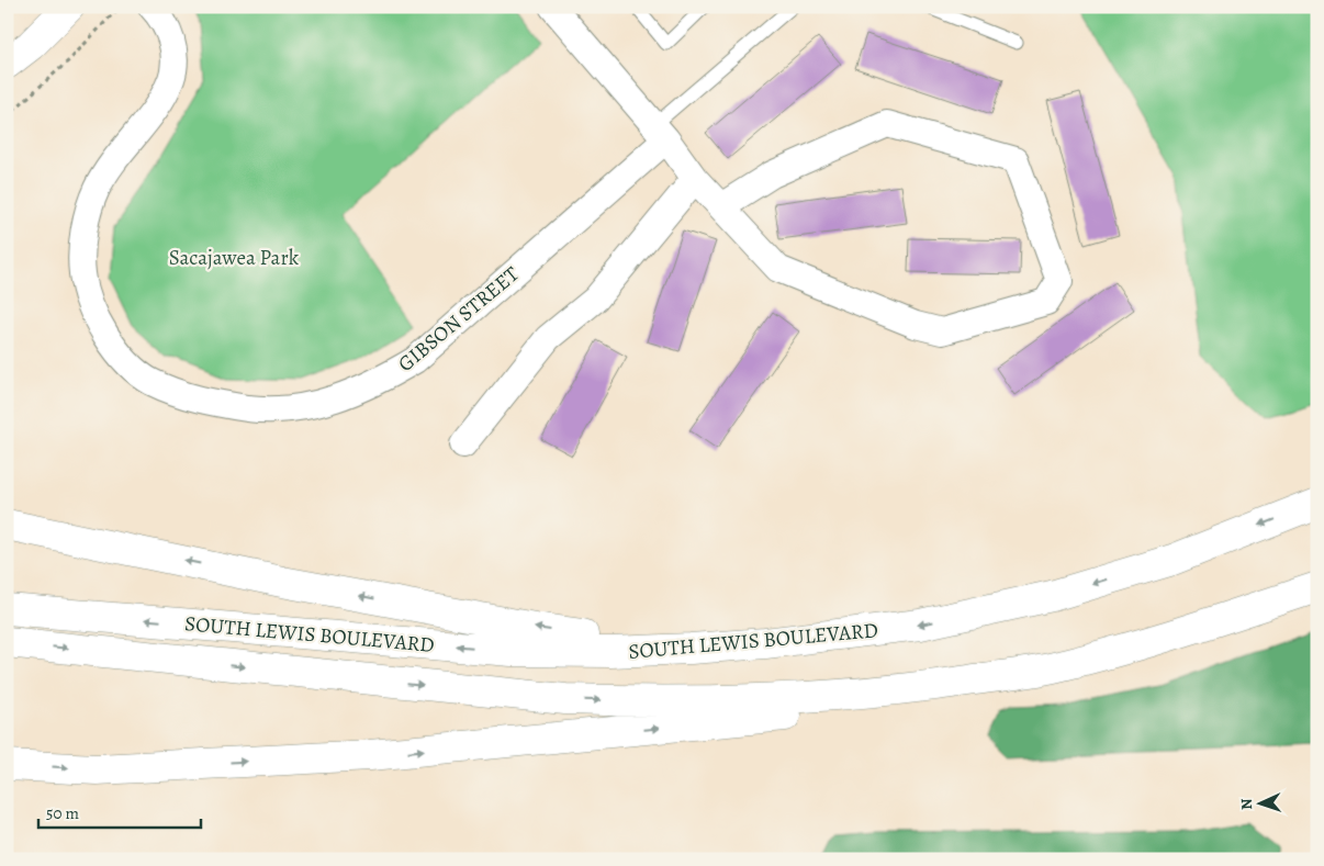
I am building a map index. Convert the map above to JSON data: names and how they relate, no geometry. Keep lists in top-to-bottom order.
{
  "streets": {
    "main road": ["SOUTH LEWIS BOULEVARD"],
    "street": ["GIBSON STREET"]
  },
  "parks": ["Sacajawea Park"],
  "scale_bar": "50 m",
  "north": "left"
}
